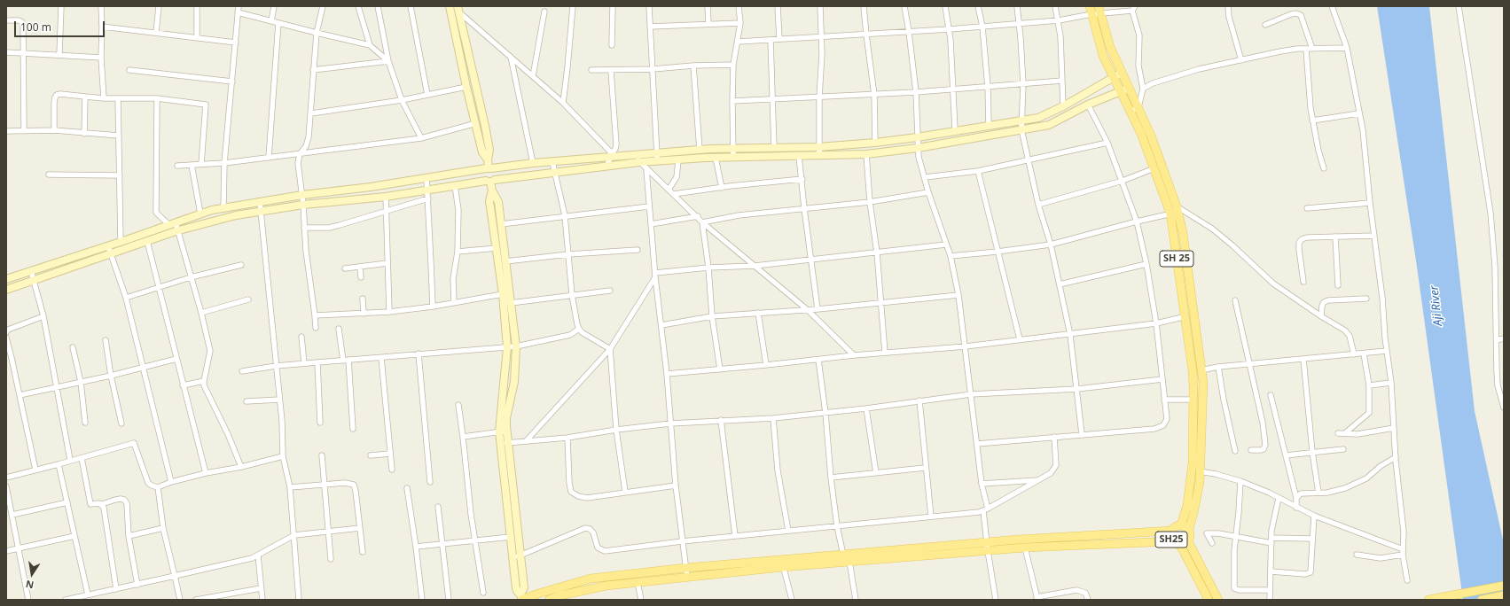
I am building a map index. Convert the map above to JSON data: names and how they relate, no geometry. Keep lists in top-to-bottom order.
{
  "streets": {
    "main road": ["SH 25", "SH25"]
  },
  "crossings": [
    ["SH 25", "SH25"]
  ],
  "water": ["Aji River"],
  "scale_bar": "100 m",
  "north": "bottom"
}
